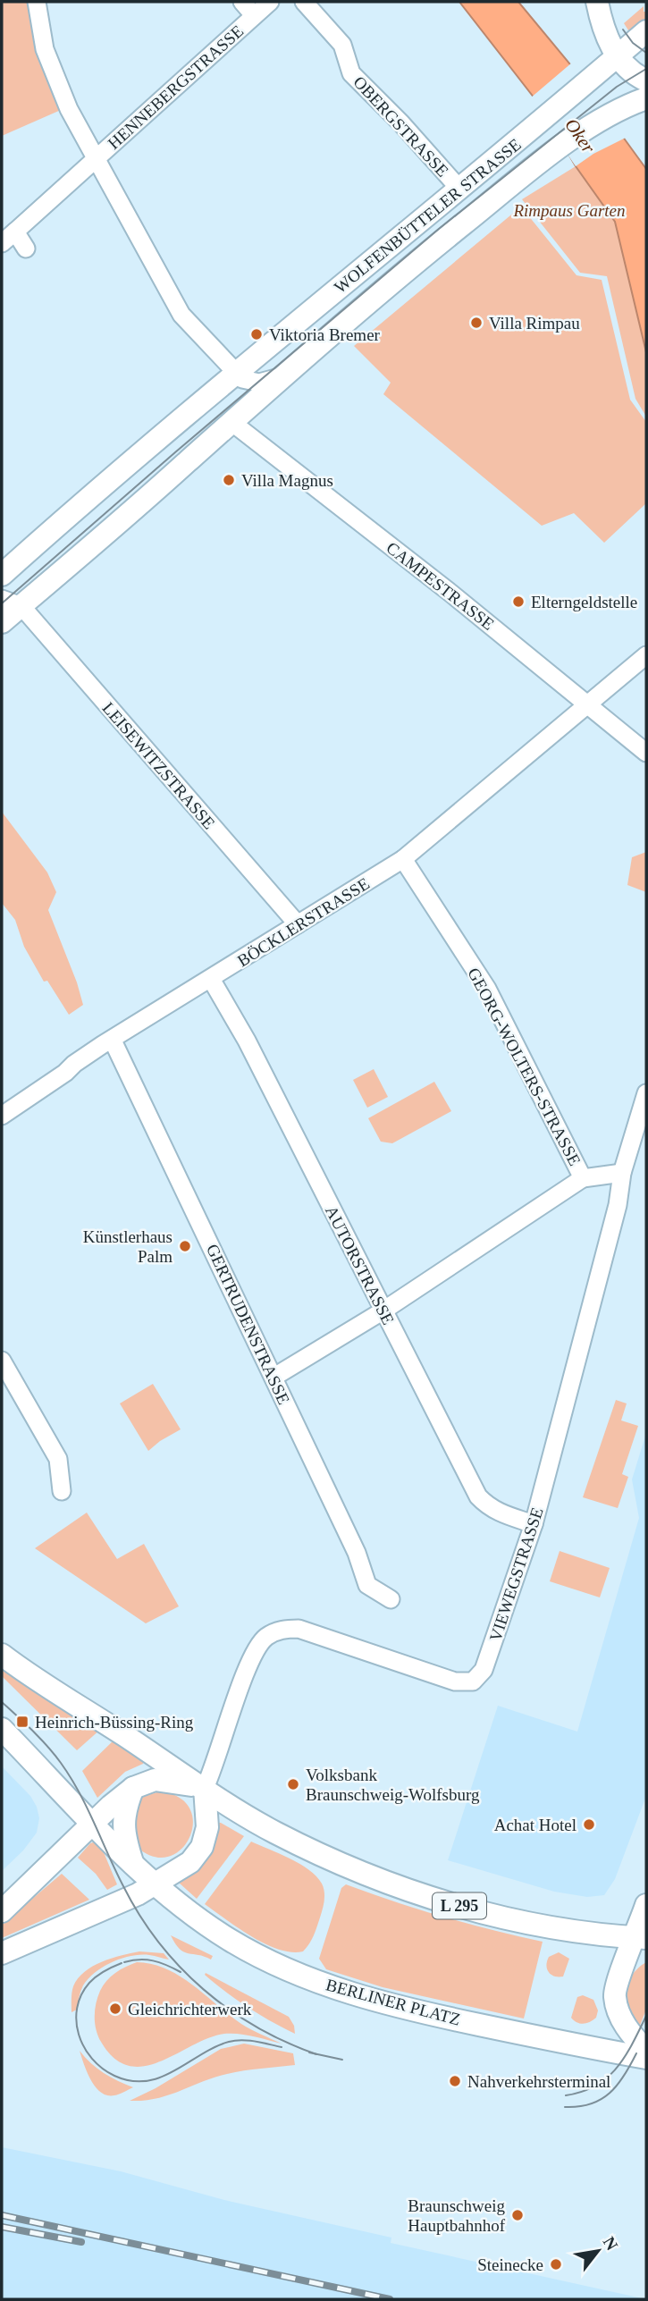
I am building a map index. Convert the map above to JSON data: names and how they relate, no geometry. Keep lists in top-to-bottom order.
{
  "streets": {
    "main road": ["WOLFENBÜTTELER STRASSE", "L 295", "BERLINER PLATZ"],
    "street": [
      "HENNEBERGSTRASSE",
      "OBERGSTRASSE",
      "CAMPESTRASSE",
      "LEISEWITZSTRASSE",
      "BÖCKLERSTRASSE",
      "GEORG-WOLTERS-STRASSE",
      "AUTORSTRASSE",
      "GERTRUDENSTRASSE",
      "VIEWEGSTRASSE"
    ]
  },
  "crossings": [
    ["HENNEBERGSTRASSE", "WOLFENBÜTTELER STRASSE"],
    ["OBERGSTRASSE", "WOLFENBÜTTELER STRASSE"],
    ["WOLFENBÜTTELER STRASSE", "CAMPESTRASSE"],
    ["WOLFENBÜTTELER STRASSE", "LEISEWITZSTRASSE"],
    ["CAMPESTRASSE", "BÖCKLERSTRASSE"],
    ["LEISEWITZSTRASSE", "BÖCKLERSTRASSE"],
    ["BÖCKLERSTRASSE", "GEORG-WOLTERS-STRASSE"],
    ["BÖCKLERSTRASSE", "AUTORSTRASSE"],
    ["BÖCKLERSTRASSE", "GERTRUDENSTRASSE"],
    ["GEORG-WOLTERS-STRASSE", "VIEWEGSTRASSE"],
    ["AUTORSTRASSE", "VIEWEGSTRASSE"],
    ["VIEWEGSTRASSE", "L 295"],
    ["VIEWEGSTRASSE", "BERLINER PLATZ"],
    ["L 295", "BERLINER PLATZ"]
  ],
  "water": ["Oker"],
  "parks": ["Rimpaus Garten"],
  "places": {
    "other": [
      "Villa Rimpau",
      "Viktoria Bremer",
      "Villa Magnus",
      "Elterngeldstelle",
      "Künstlerhaus Palm",
      "Volksbank Braunschweig-Wolfsburg",
      "Achat Hotel",
      "Gleichrichterwerk",
      "Nahverkehrsterminal",
      "Braunschweig Hauptbahnhof",
      "Steinecke"
    ],
    "transit": ["Heinrich-Büssing-Ring"]
  },
  "north": "top right"
}
